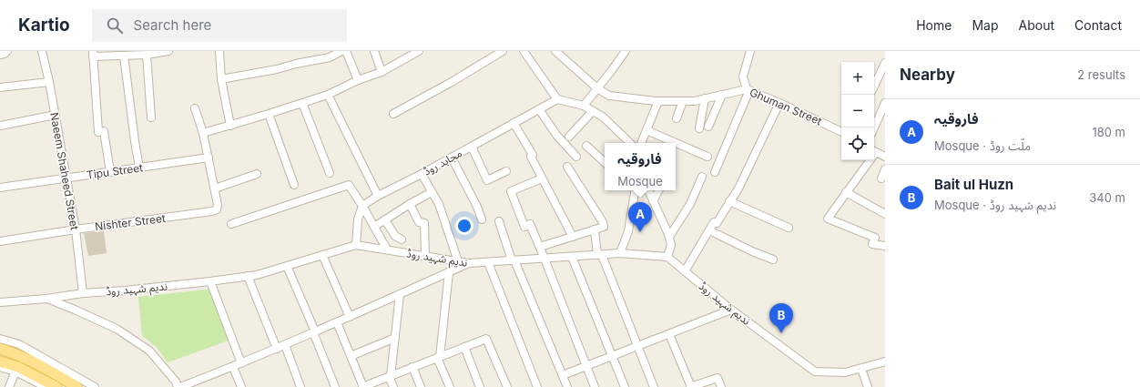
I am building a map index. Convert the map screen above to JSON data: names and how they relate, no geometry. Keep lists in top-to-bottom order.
{
  "streets": {
    "street": [
      "Ghuman Street",
      "مجاہد روڈ",
      "Naeem Shaheed Street",
      "Tipu Street",
      "Nishter Street",
      "ندیم شہید روڈ"
    ]
  },
  "crossings": [
    ["Naeem Shaheed Street", "Tipu Street"],
    ["Naeem Shaheed Street", "Nishter Street"],
    ["Naeem Shaheed Street", "ندیم شہید روڈ"]
  ],
  "page": {
    "header": "Kartio",
    "search": "Search here",
    "nav": [
      "Home",
      "Map",
      "About",
      "Contact"
    ],
    "heading": ["Nearby", "2 results"],
    "map_buttons": ["+", "−"],
    "list": [
      {
        "mark": "A",
        "name": "فاروقیہ",
        "note": "Mosque · ملّت روڈ",
        "value": "180 m"
      },
      {
        "mark": "B",
        "name": "Bait ul Huzn",
        "note": "Mosque · ندیم شہید روڈ",
        "value": "340 m"
      }
    ],
    "popup": ["فاروقیہ", "Mosque"],
    "pins": ["A", "B"]
  }
}
